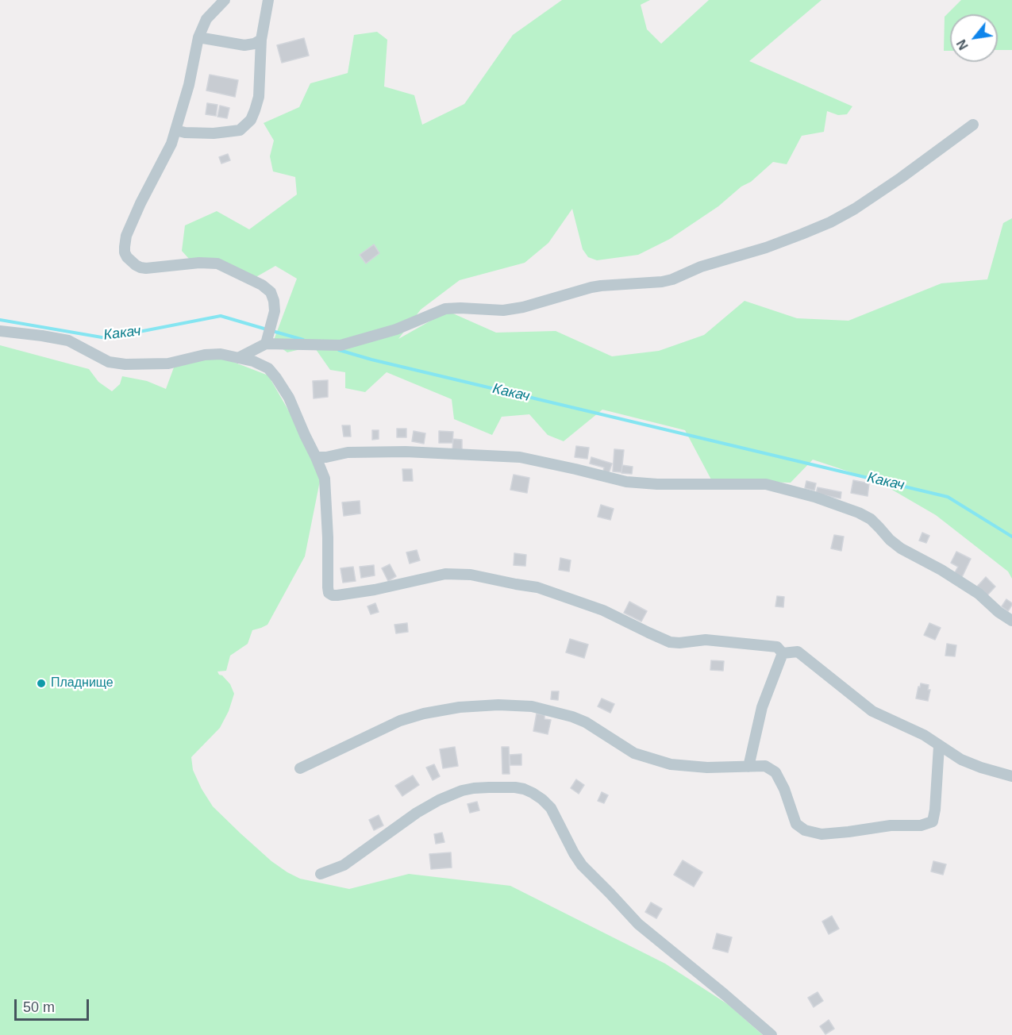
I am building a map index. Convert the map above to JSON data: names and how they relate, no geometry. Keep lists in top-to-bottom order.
{
  "water": ["Какач"],
  "places": ["Пладнище"],
  "scale_bar": "50 m",
  "north": "bottom left"
}
